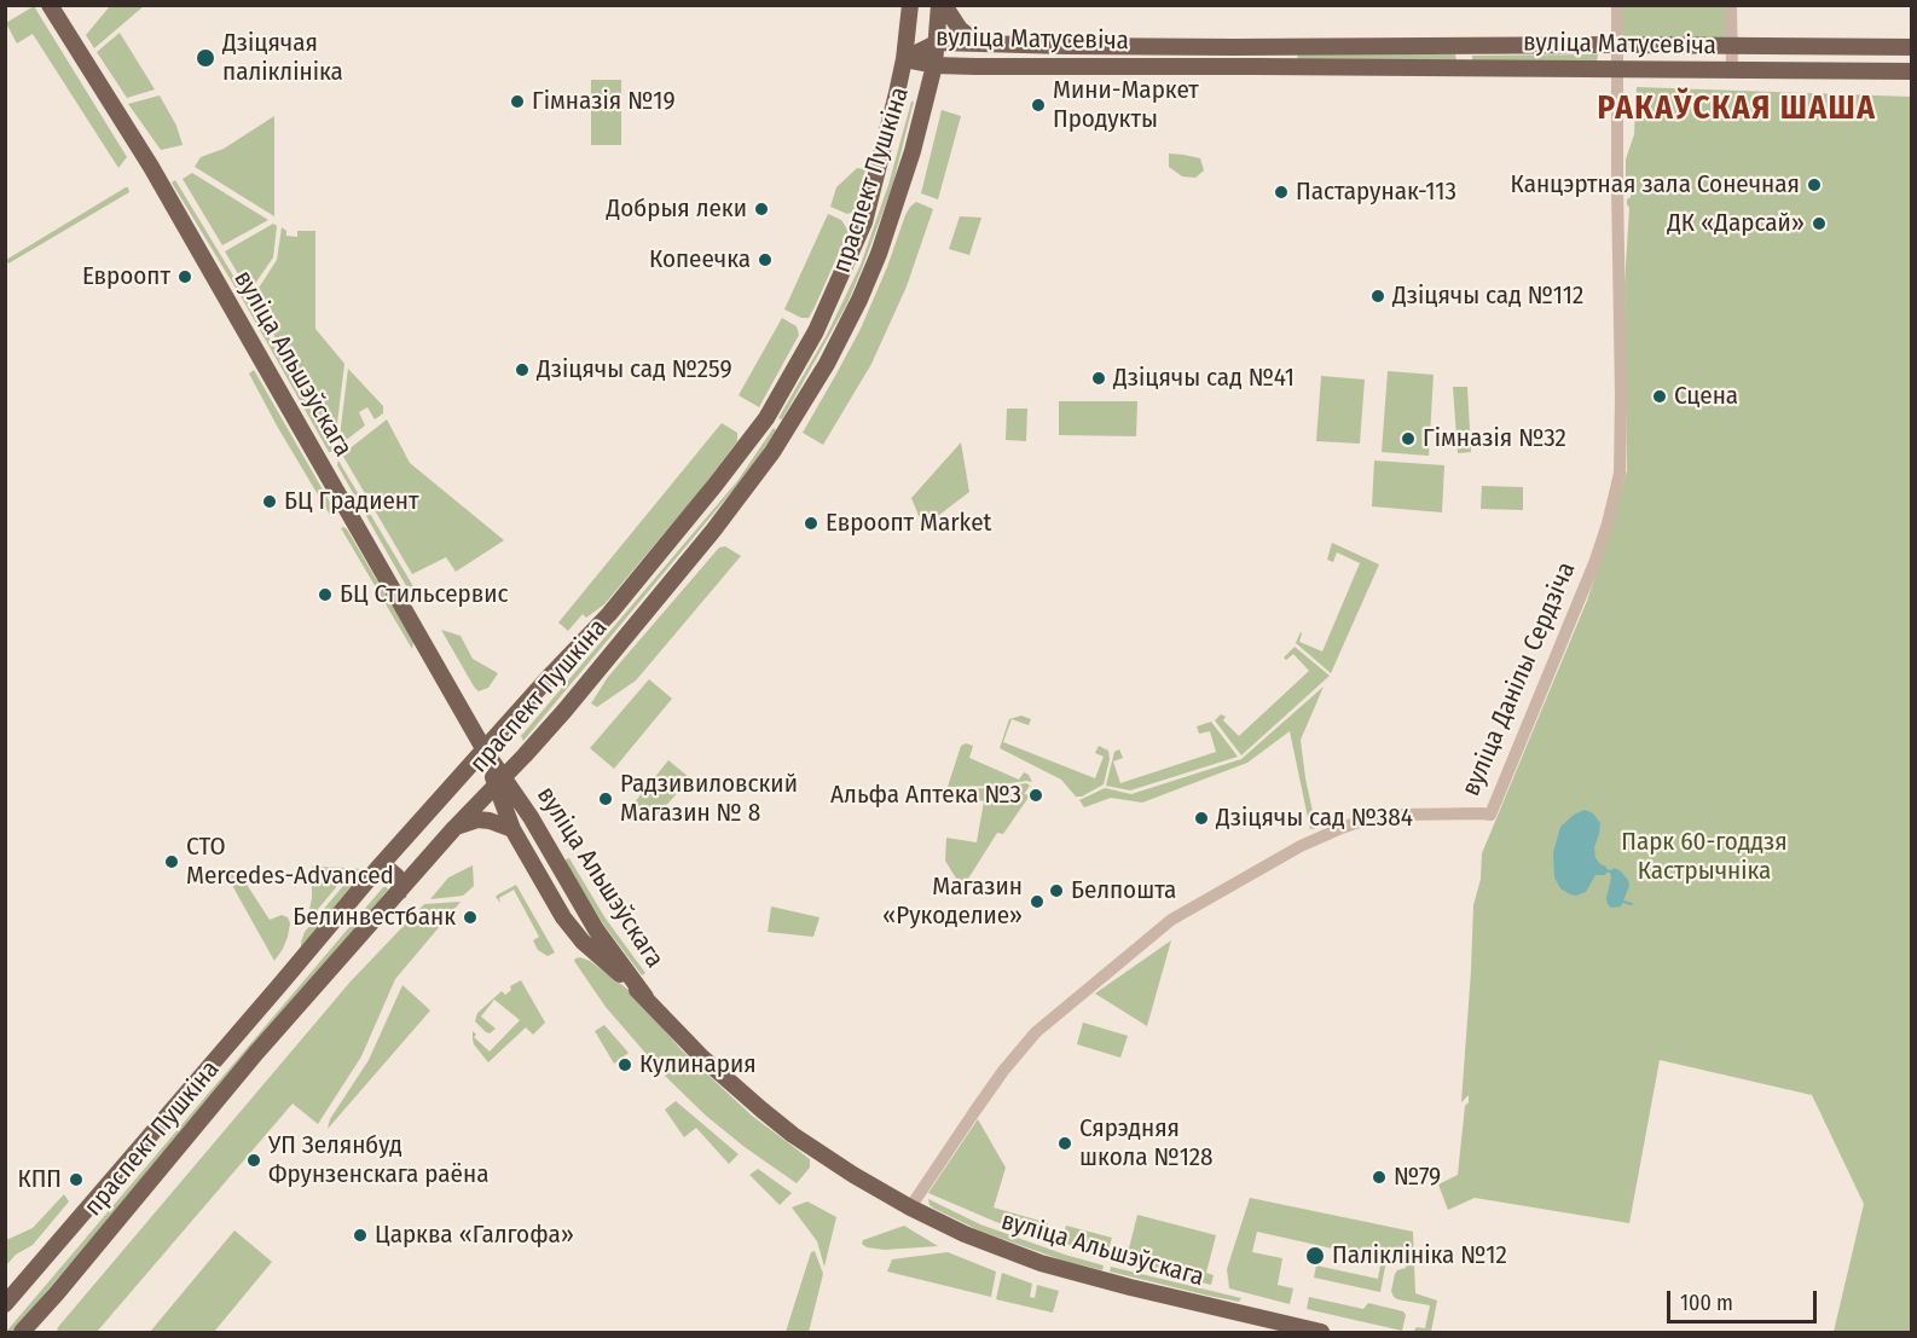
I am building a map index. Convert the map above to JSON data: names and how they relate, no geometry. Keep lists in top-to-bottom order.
{
  "streets": {
    "main road": ["вуліца Матусевіча", "праспект Пушкіна", "вуліца Альшэўскага"],
    "street": ["вуліца Данілы Сердзіча"]
  },
  "crossings": [
    ["вуліца Матусевіча", "праспект Пушкіна"],
    ["вуліца Матусевіча", "вуліца Данілы Сердзіча"],
    ["праспект Пушкіна", "вуліца Альшэўскага"],
    ["вуліца Альшэўскага", "вуліца Данілы Сердзіча"]
  ],
  "districts": ["РАКАЎСКАЯ ШАША"],
  "parks": ["Парк 60-годдзя Кастрычніка"],
  "places": [
    "Дзіцячая паліклініка",
    "Гімназія №19",
    "Мини-Маркет Продукты",
    "Канцэртная зала Сонечная",
    "Пастарунак-113",
    "Добрыя леки",
    "ДК «Дарсай»",
    "Копеечка",
    "Евроопт",
    "Дзіцячы сад №112",
    "Дзіцячы сад №259",
    "Дзіцячы сад №41",
    "Сцена",
    "Гімназія №32",
    "БЦ Градиент",
    "Евроопт Market",
    "БЦ Стильсервис",
    "Альфа Аптека №3",
    "Радзивиловский Магазин № 8",
    "Дзіцячы сад №384",
    "СТО Mercedes-Advanced",
    "Белпошта",
    "Магазин «Рукоделие»",
    "Белинвестбанк",
    "Кулинария",
    "Сярэдняя школа №128",
    "УП Зелянбуд Фрунзенскага раёна",
    "№79",
    "КПП",
    "Царква «Галгофа»",
    "Паліклініка №12"
  ],
  "scale_bar": "100 m"
}
